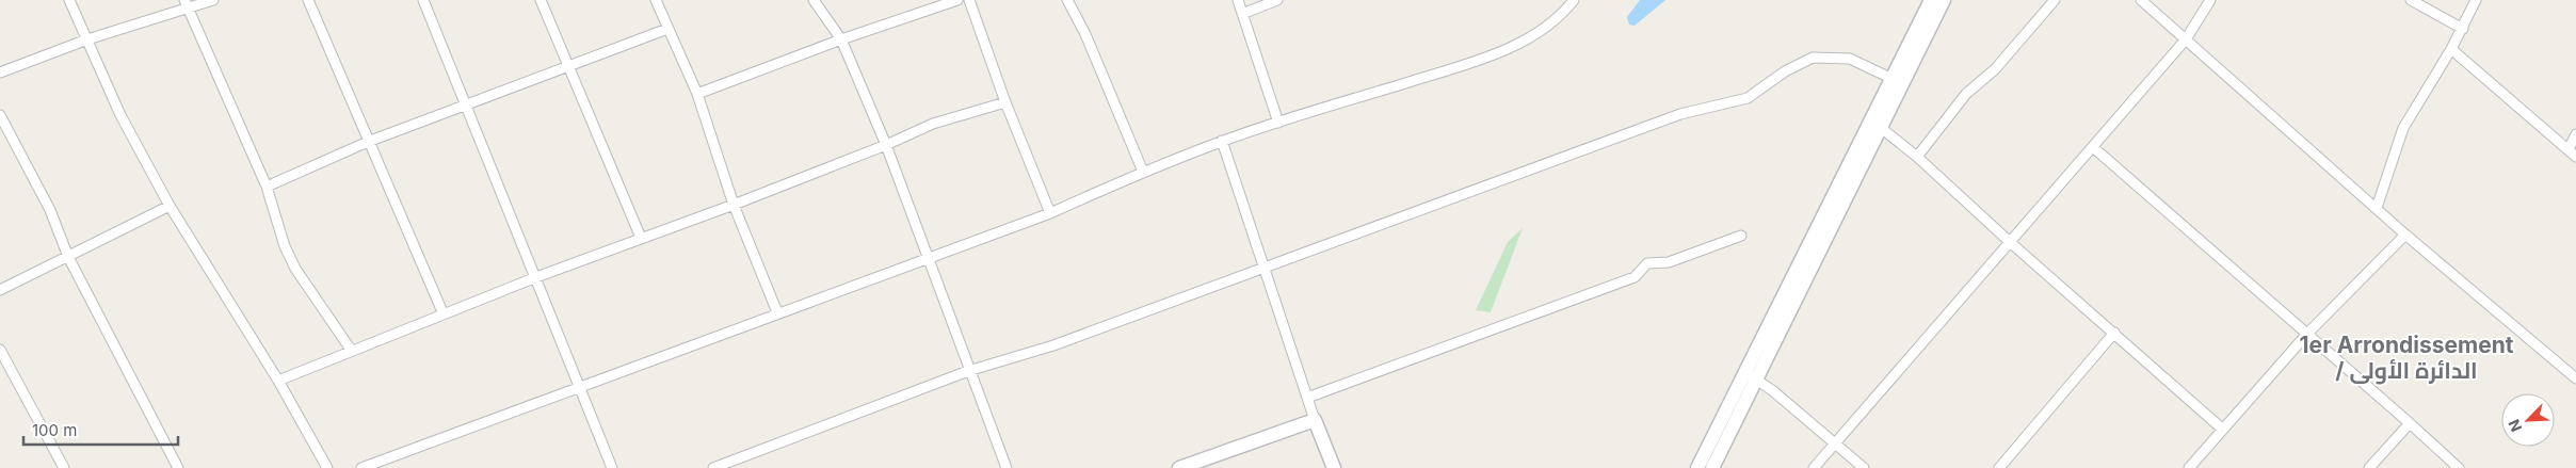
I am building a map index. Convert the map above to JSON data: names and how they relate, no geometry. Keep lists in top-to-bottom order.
{
  "districts": ["1er Arrondissement / الدائرة الأولى"],
  "scale_bar": "100 m",
  "north": "bottom left"
}
